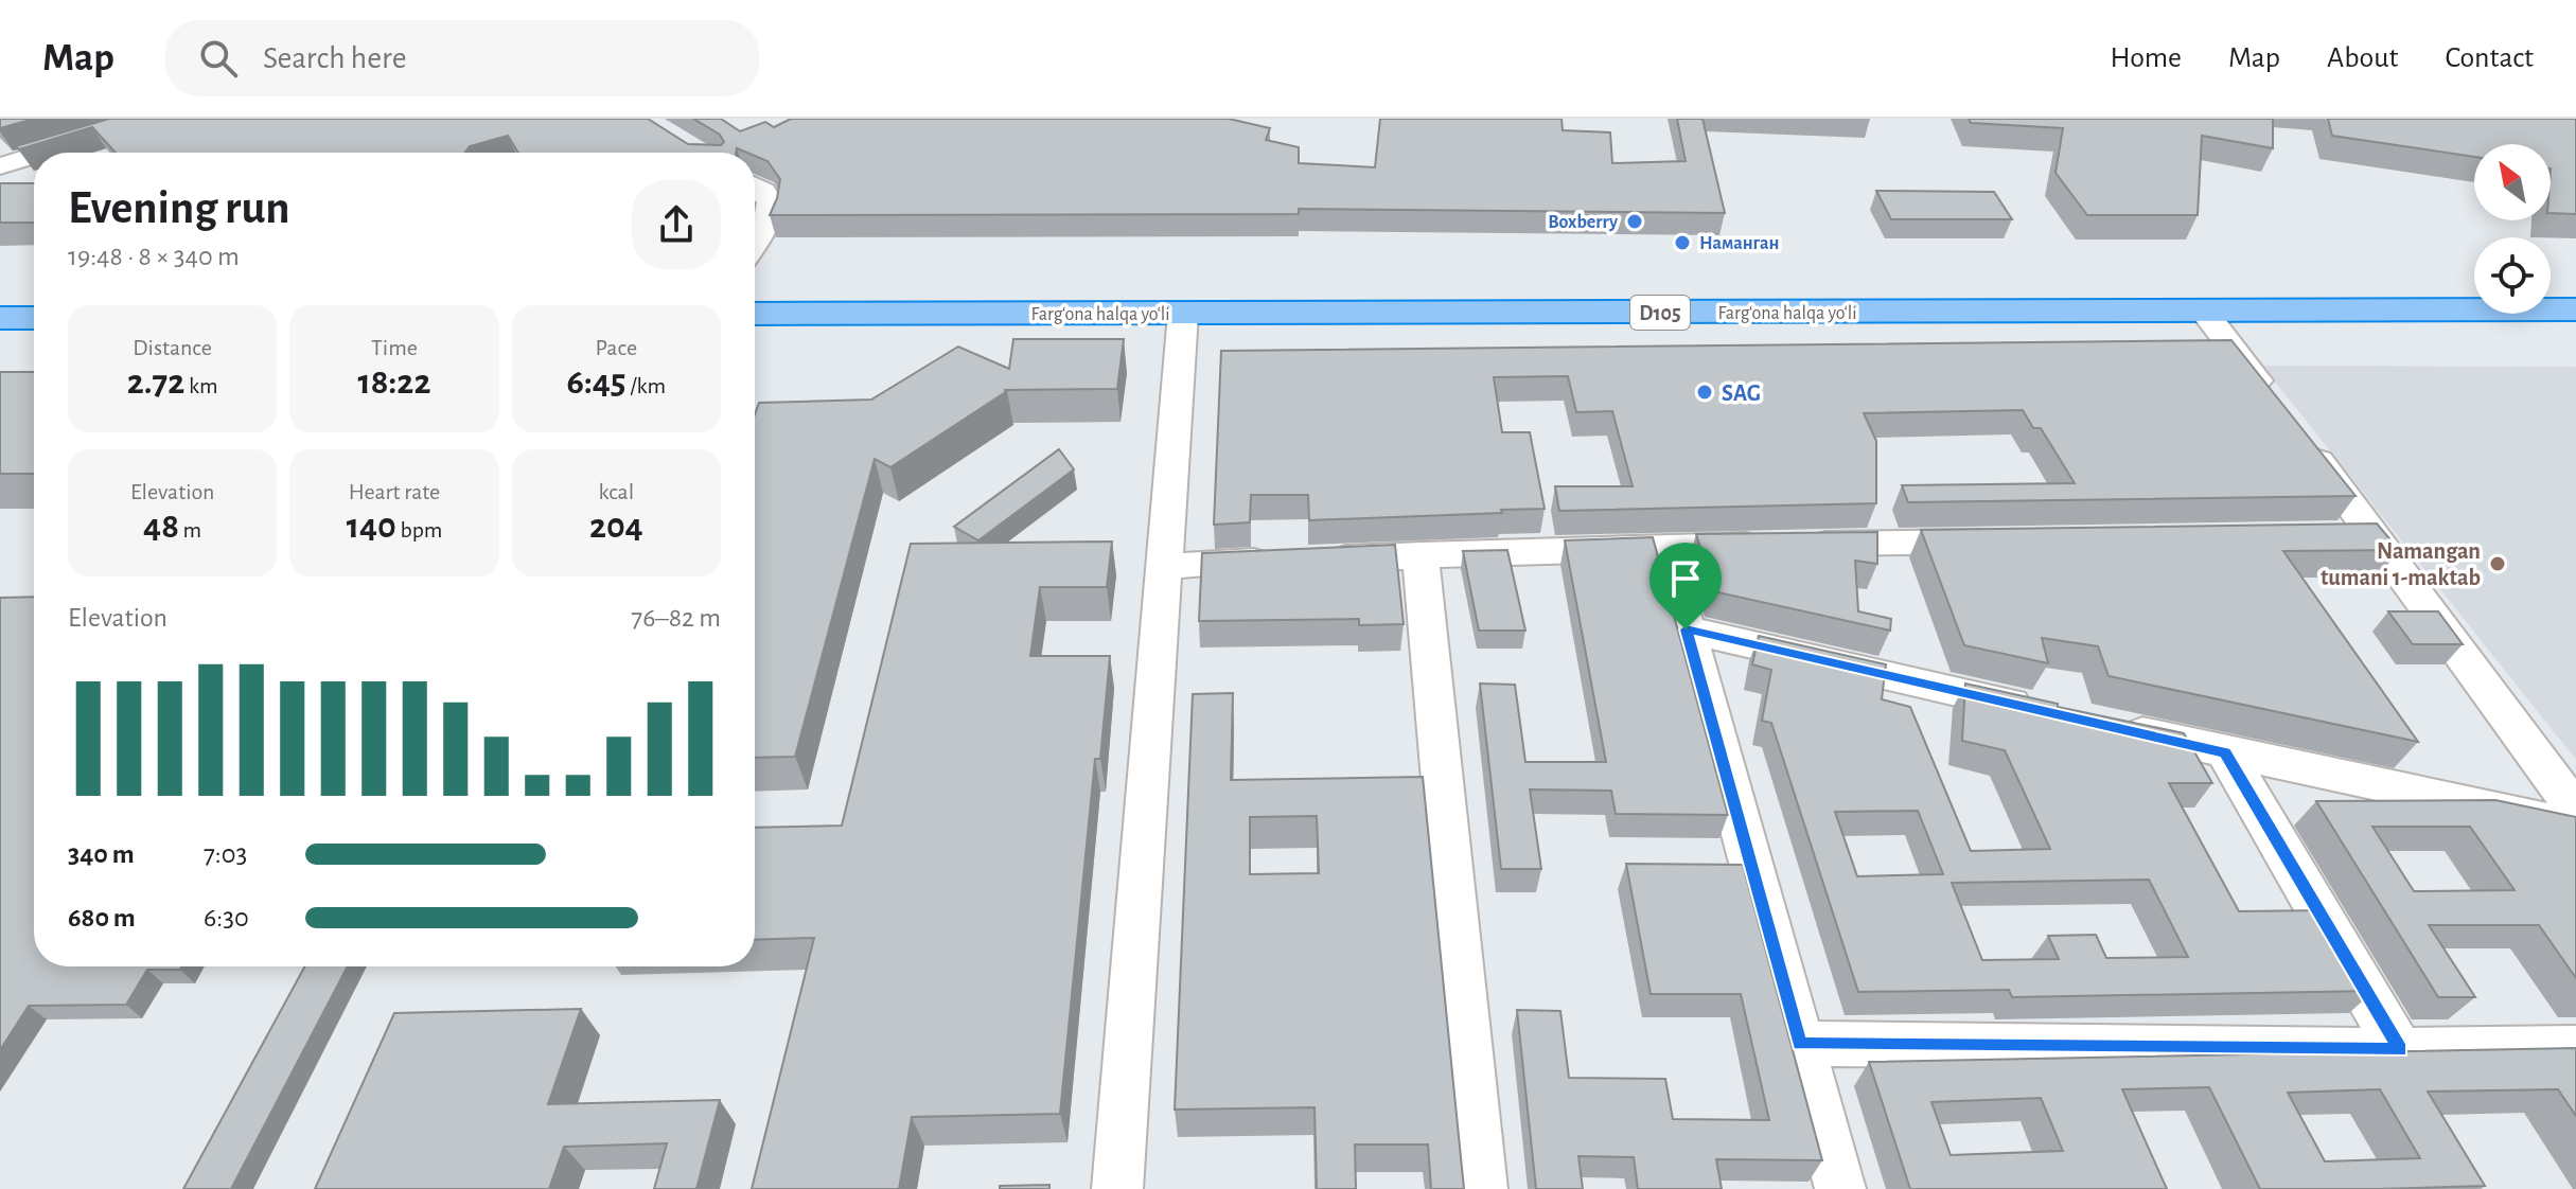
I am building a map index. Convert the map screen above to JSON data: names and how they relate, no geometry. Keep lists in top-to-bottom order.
{
  "streets": {
    "highway": ["D105", "Farg‘ona halqa yo‘li"]
  },
  "places": [
    "Boxberry",
    "Наманган",
    "SAG",
    "Namangan tumani 1-maktab"
  ],
  "north": "top left",
  "page": {
    "header": "Map",
    "search": "Search here",
    "nav": [
      "Home",
      "Map",
      "About",
      "Contact"
    ],
    "heading": ["Evening run", "19:48 · 8 × 340 m"],
    "stats": [
      ["Distance", "2.72 km"],
      ["Time", "18:22"],
      ["Pace", "6:45 /km"],
      ["Elevation", "48 m"],
      ["Heart rate", "140 bpm"],
      ["kcal", "204"]
    ],
    "chart": ["Elevation", "76–82 m"],
    "list": [
      {
        "name": "340 m",
        "note": "7:03"
      },
      {
        "name": "680 m",
        "note": "6:30"
      }
    ]
  }
}
